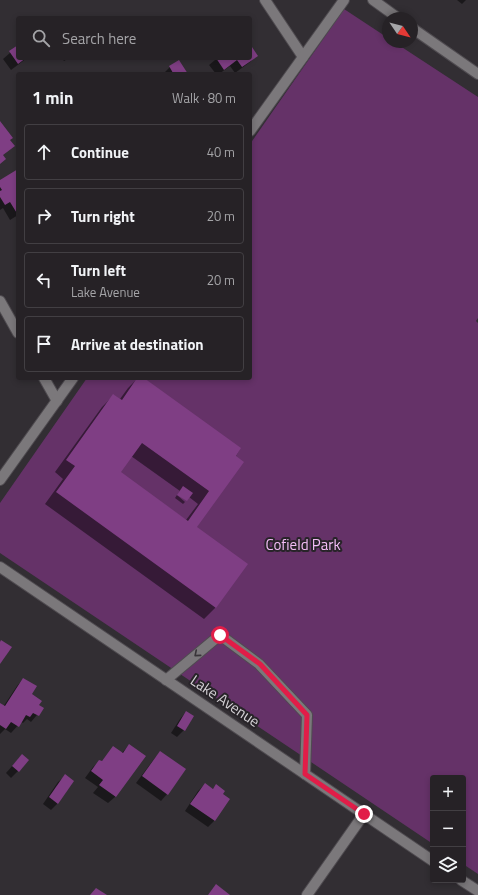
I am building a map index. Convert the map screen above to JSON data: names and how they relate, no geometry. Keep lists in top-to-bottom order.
{
  "streets": {
    "street": ["Lake Avenue"]
  },
  "parks": ["Cofield Park"],
  "north": "bottom right",
  "page": {
    "search": "Search here",
    "heading": ["1 min", "Walk · 80 m"],
    "list": [
      ["Continue", "40 m"],
      ["Turn right", "20 m"],
      ["Turn left", "Lake Avenue", "20 m"],
      "Arrive at destination"
    ],
    "map_buttons": ["+", "−"]
  }
}
